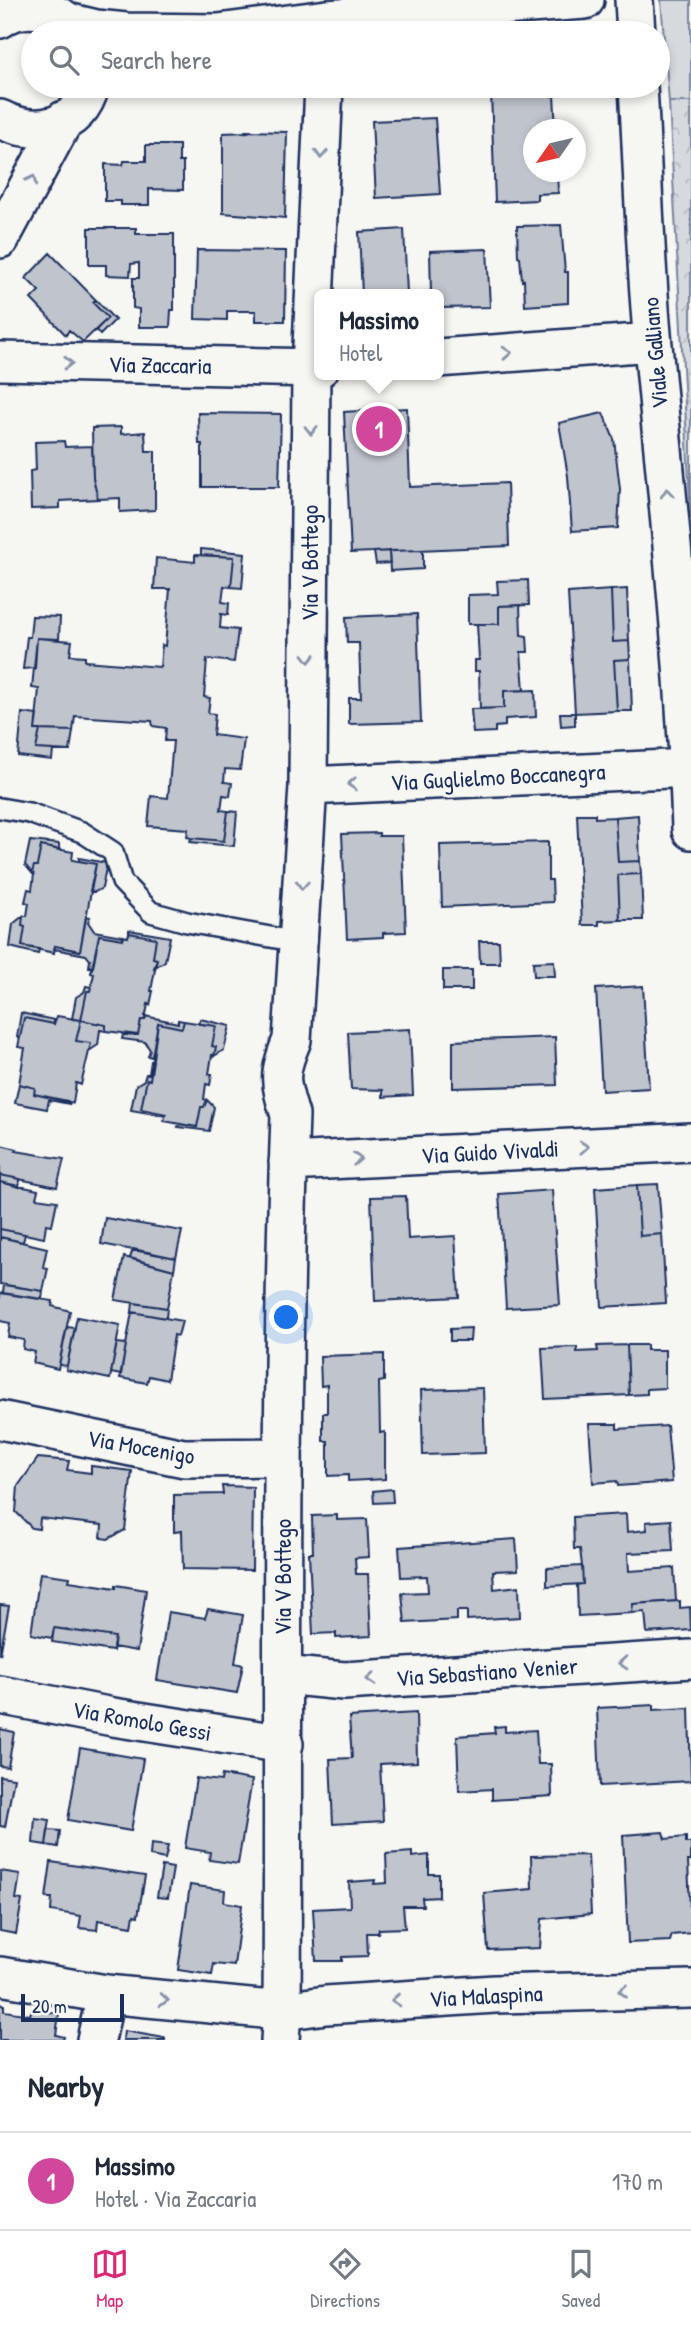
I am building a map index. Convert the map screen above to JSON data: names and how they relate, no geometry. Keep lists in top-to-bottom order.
{
  "streets": {
    "street": [
      "Viale Galliano",
      "Via Zaccaria",
      "Via V Bottego",
      "Via Guglielmo Boccanegra",
      "Via Guido Vivaldi",
      "Via Mocenigo",
      "Via Sebastiano Venier",
      "Via Romolo Gessi",
      "Via Malaspina"
    ]
  },
  "crossings": [
    ["Viale Galliano", "Via Guglielmo Boccanegra"],
    ["Via V Bottego", "Via Guglielmo Boccanegra"],
    ["Via V Bottego", "Via Guido Vivaldi"],
    ["Via V Bottego", "Via Mocenigo"],
    ["Via V Bottego", "Via Sebastiano Venier"],
    ["Via V Bottego", "Via Romolo Gessi"],
    ["Via V Bottego", "Via Malaspina"]
  ],
  "one_way": [
    "Viale Galliano",
    "Via Zaccaria",
    "Via V Bottego",
    "Via Guglielmo Boccanegra",
    "Via Guido Vivaldi",
    "Via Sebastiano Venier"
  ],
  "scale_bar": "20 m",
  "north": "bottom left",
  "page": {
    "search": "Search here",
    "popup": ["Massimo", "Hotel"],
    "pins": "1",
    "scale": "20 m",
    "heading": "Nearby",
    "list": [
      {
        "mark": "1",
        "name": "Massimo",
        "note": "Hotel · Via Zaccaria",
        "value": "170 m"
      }
    ],
    "nav": ["Map", "Directions", "Saved"]
  }
}
